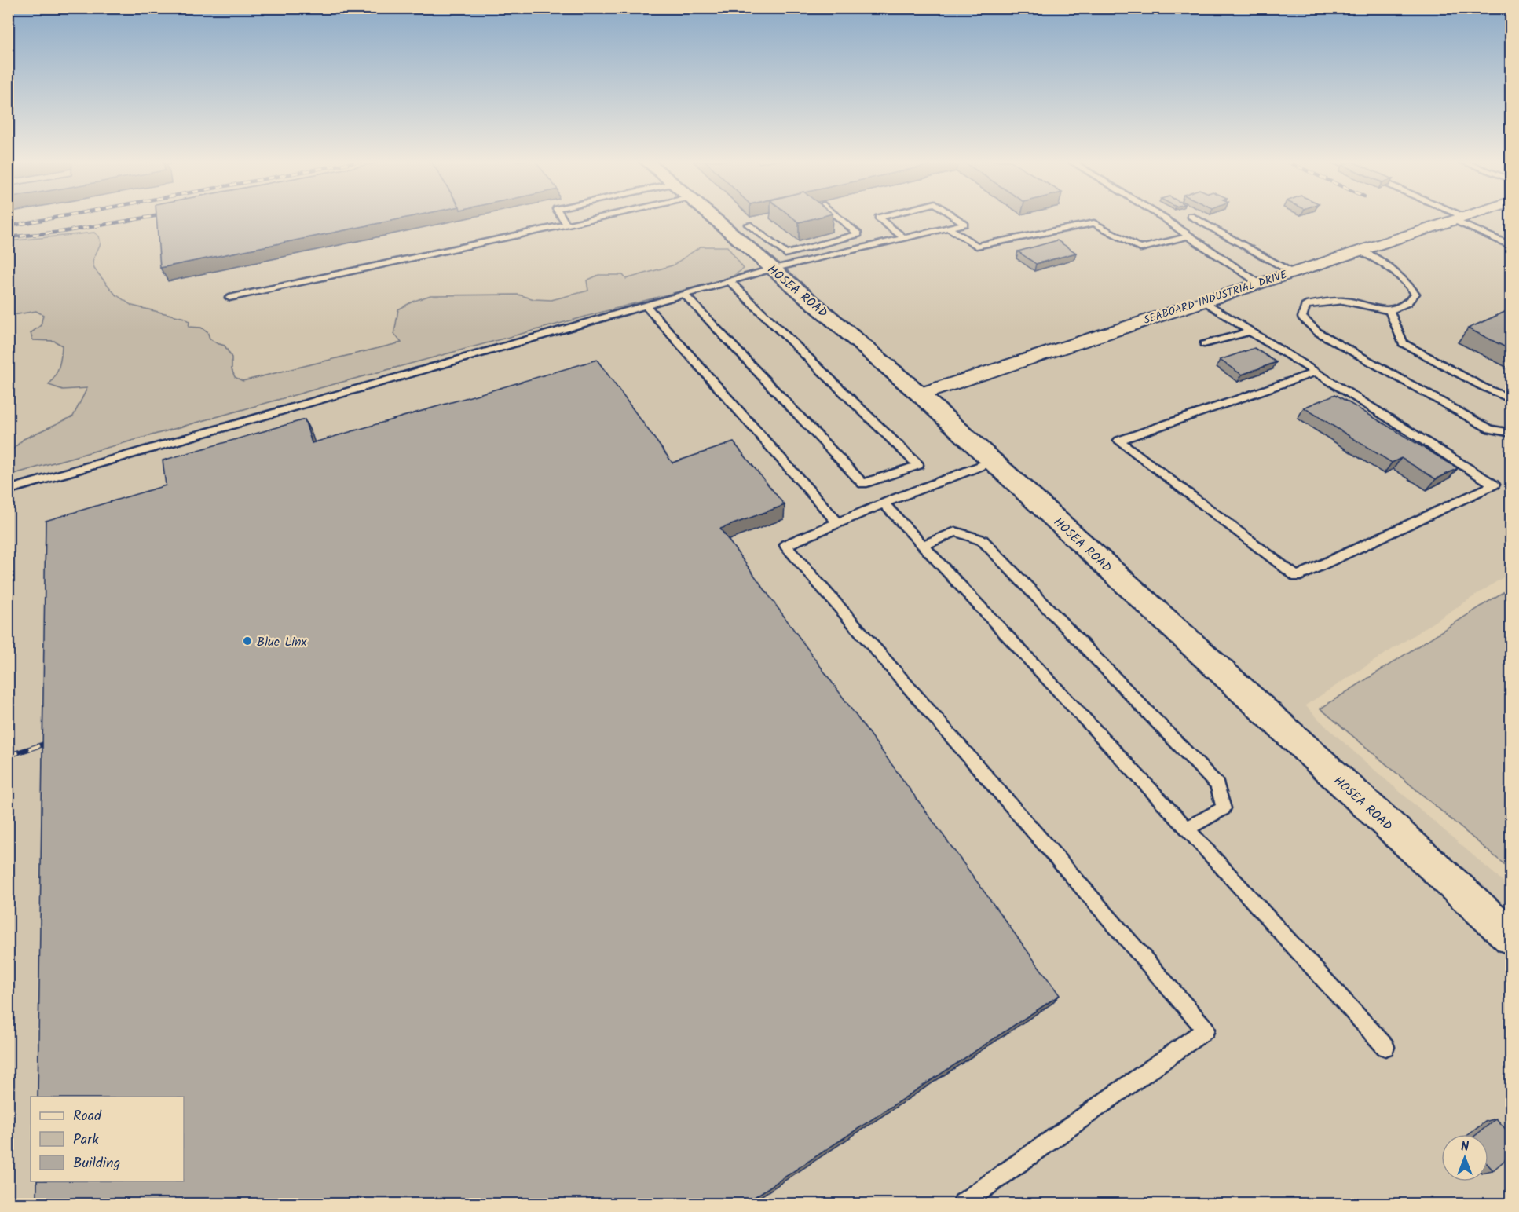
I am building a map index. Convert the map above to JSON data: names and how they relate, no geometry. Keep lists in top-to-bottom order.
{
  "streets": {
    "street": ["HOSEA ROAD", "SEABOARD INDUSTRIAL DRIVE"]
  },
  "crossings": [
    ["HOSEA ROAD", "SEABOARD INDUSTRIAL DRIVE"]
  ],
  "places": ["Blue Linx"],
  "legend": ["Road", "Park", "Building"],
  "north": "top"
}
